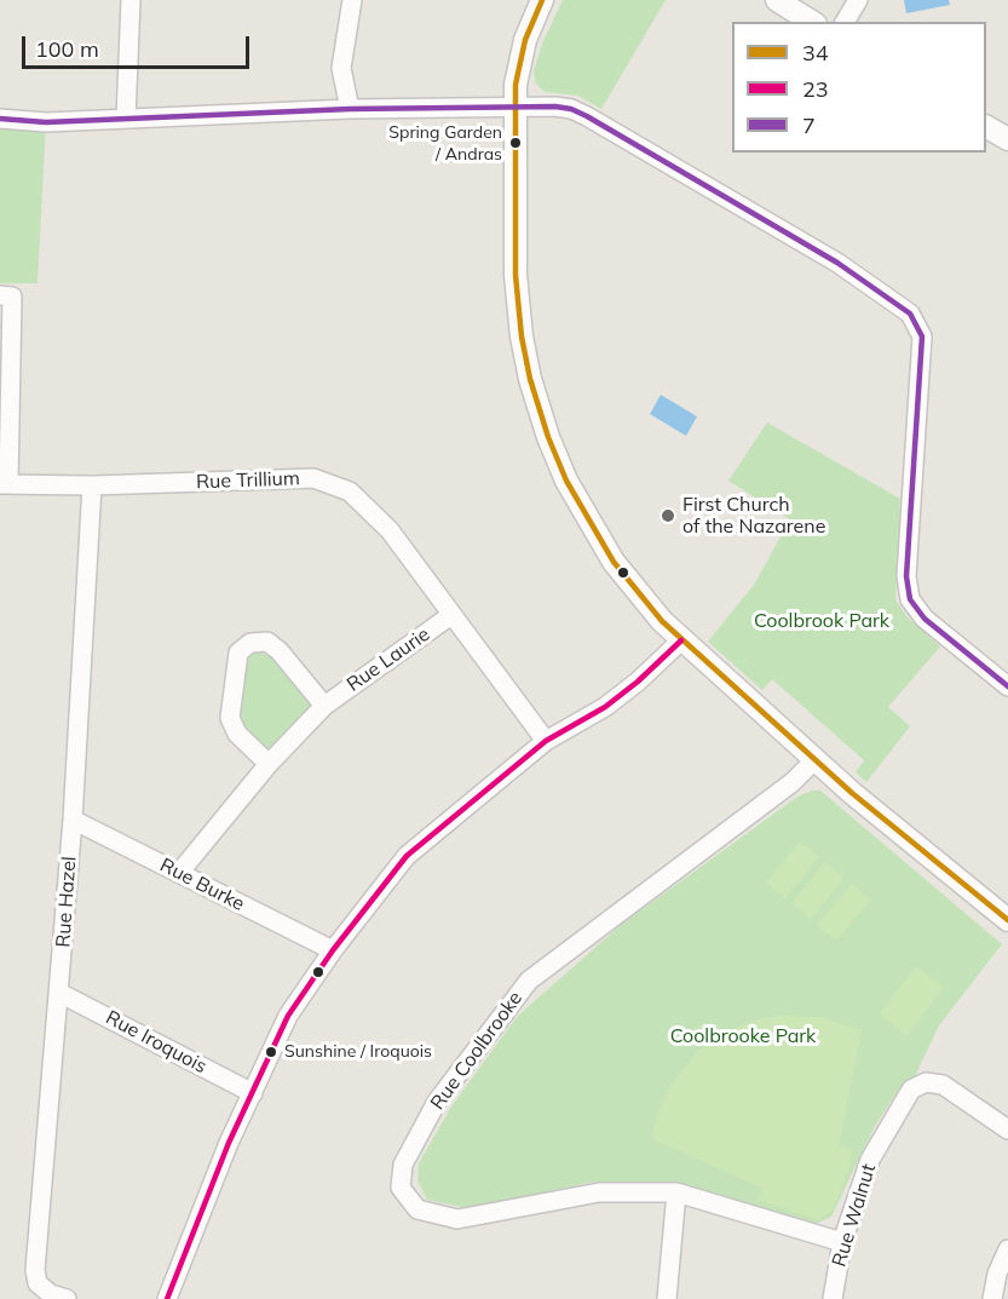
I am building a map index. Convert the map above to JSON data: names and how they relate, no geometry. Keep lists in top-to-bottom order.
{
  "streets": {
    "street": [
      "Rue Trillium",
      "Rue Laurie",
      "Rue Burke",
      "Rue Hazel",
      "Rue Iroquois",
      "Rue Coolbrooke",
      "Rue Walnut"
    ]
  },
  "crossings": [
    ["Rue Trillium", "Rue Laurie"],
    ["Rue Trillium", "Rue Hazel"],
    ["Rue Laurie", "Rue Burke"],
    ["Rue Burke", "Rue Hazel"],
    ["Rue Hazel", "Rue Iroquois"],
    ["Rue Coolbrooke", "Rue Walnut"]
  ],
  "parks": ["Coolbrook Park", "Coolbrooke Park"],
  "places": ["Spring Garden / Andras", "First Church of the Nazarene", "Sunshine / Iroquois"],
  "lines": ["transit line 34", "transit line 7", "transit line 23"],
  "legend": ["34", "23", "7"],
  "scale_bar": "100 m"
}
